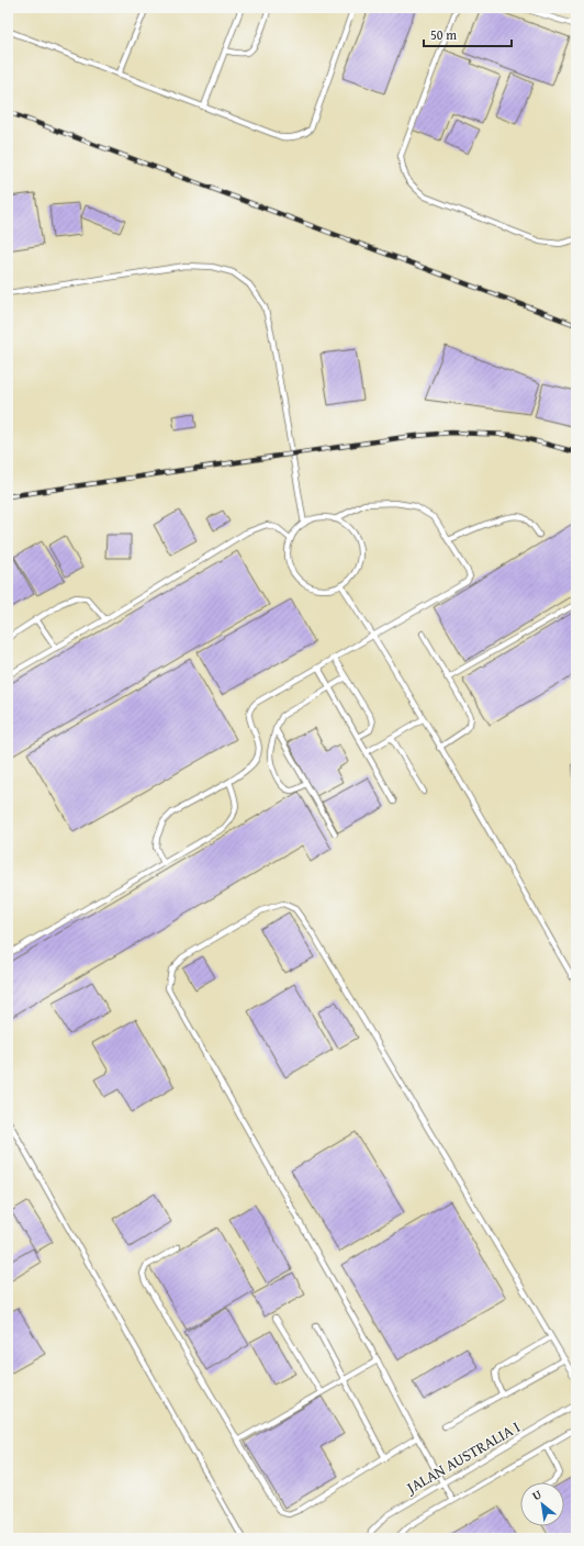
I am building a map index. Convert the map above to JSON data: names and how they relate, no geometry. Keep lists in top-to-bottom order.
{
  "streets": {
    "lane": ["JALAN AUSTRALIA I"]
  },
  "scale_bar": "50 m",
  "north": "top left"
}
